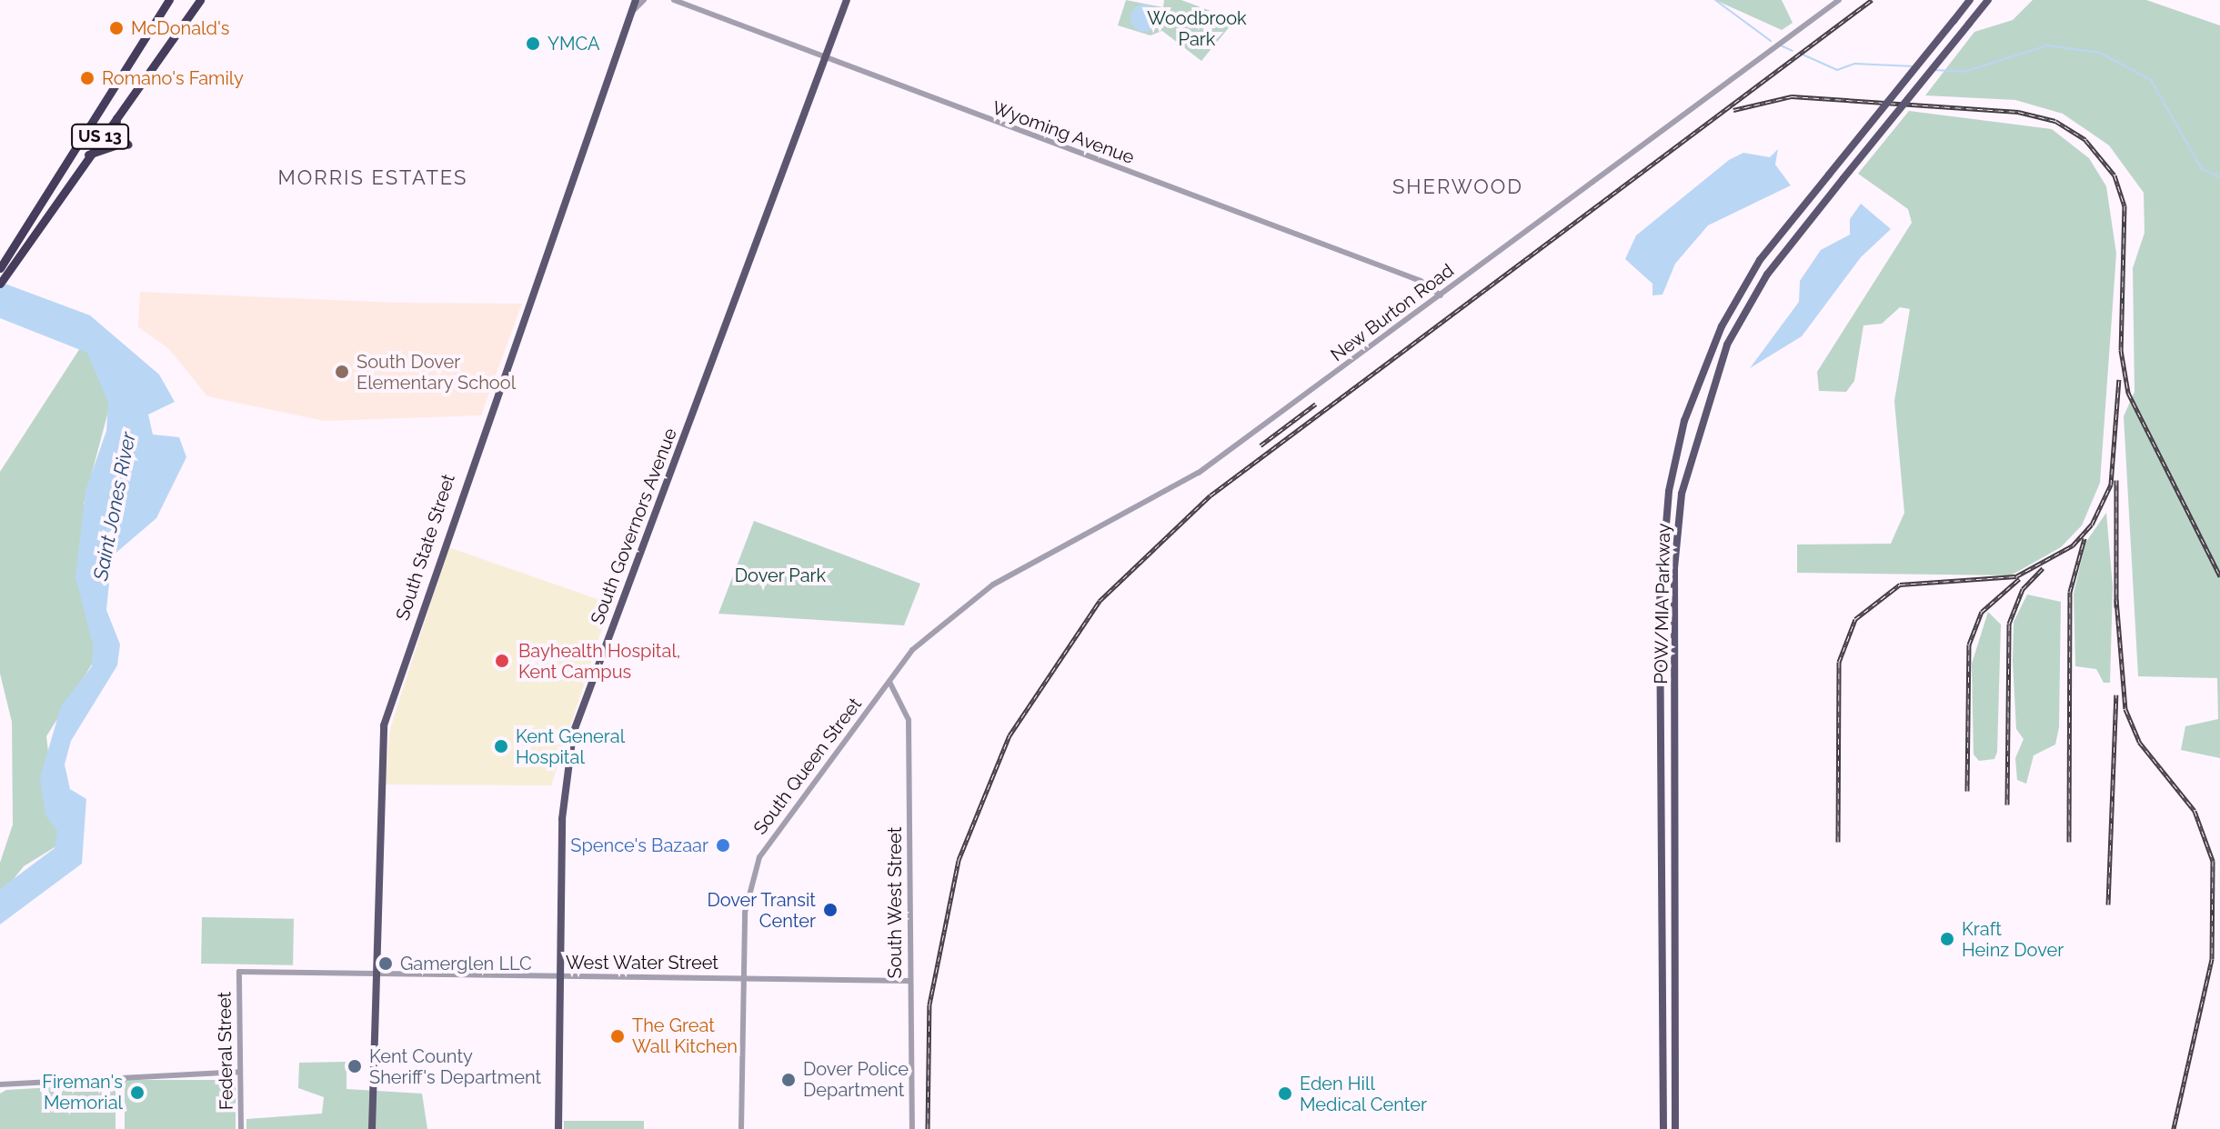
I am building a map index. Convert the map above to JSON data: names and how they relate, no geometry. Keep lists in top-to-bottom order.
{
  "streets": {
    "highway": ["US 13"],
    "main road": ["South Governors Avenue", "South State Street", "POW/MIA Parkway"],
    "street": [
      "Wyoming Avenue",
      "New Burton Road",
      "South Queen Street",
      "South West Street",
      "West Water Street",
      "Federal Street"
    ]
  },
  "crossings": [
    ["Wyoming Avenue", "New Burton Road"],
    ["Wyoming Avenue", "South Governors Avenue"],
    ["New Burton Road", "South Queen Street"],
    ["South Governors Avenue", "West Water Street"],
    ["South State Street", "West Water Street"],
    ["South Queen Street", "South West Street"],
    ["South Queen Street", "West Water Street"],
    ["South West Street", "West Water Street"],
    ["West Water Street", "Federal Street"]
  ],
  "districts": ["MORRIS ESTATES", "SHERWOOD"],
  "water": ["Saint Jones River"],
  "parks": ["Woodbrook Park", "Dover Park"],
  "places": [
    "McDonald's",
    "YMCA",
    "Romano's Family",
    "South Dover Elementary School",
    "Bayhealth Hospital, Kent Campus",
    "Kent General Hospital",
    "Spence's Bazaar",
    "Dover Transit Center",
    "Kraft Heinz Dover",
    "Gamerglen LLC",
    "The Great Wall Kitchen",
    "Kent County Sheriff's Department",
    "Dover Police Department",
    "Fireman's Memorial",
    "Eden Hill Medical Center"
  ]
}
